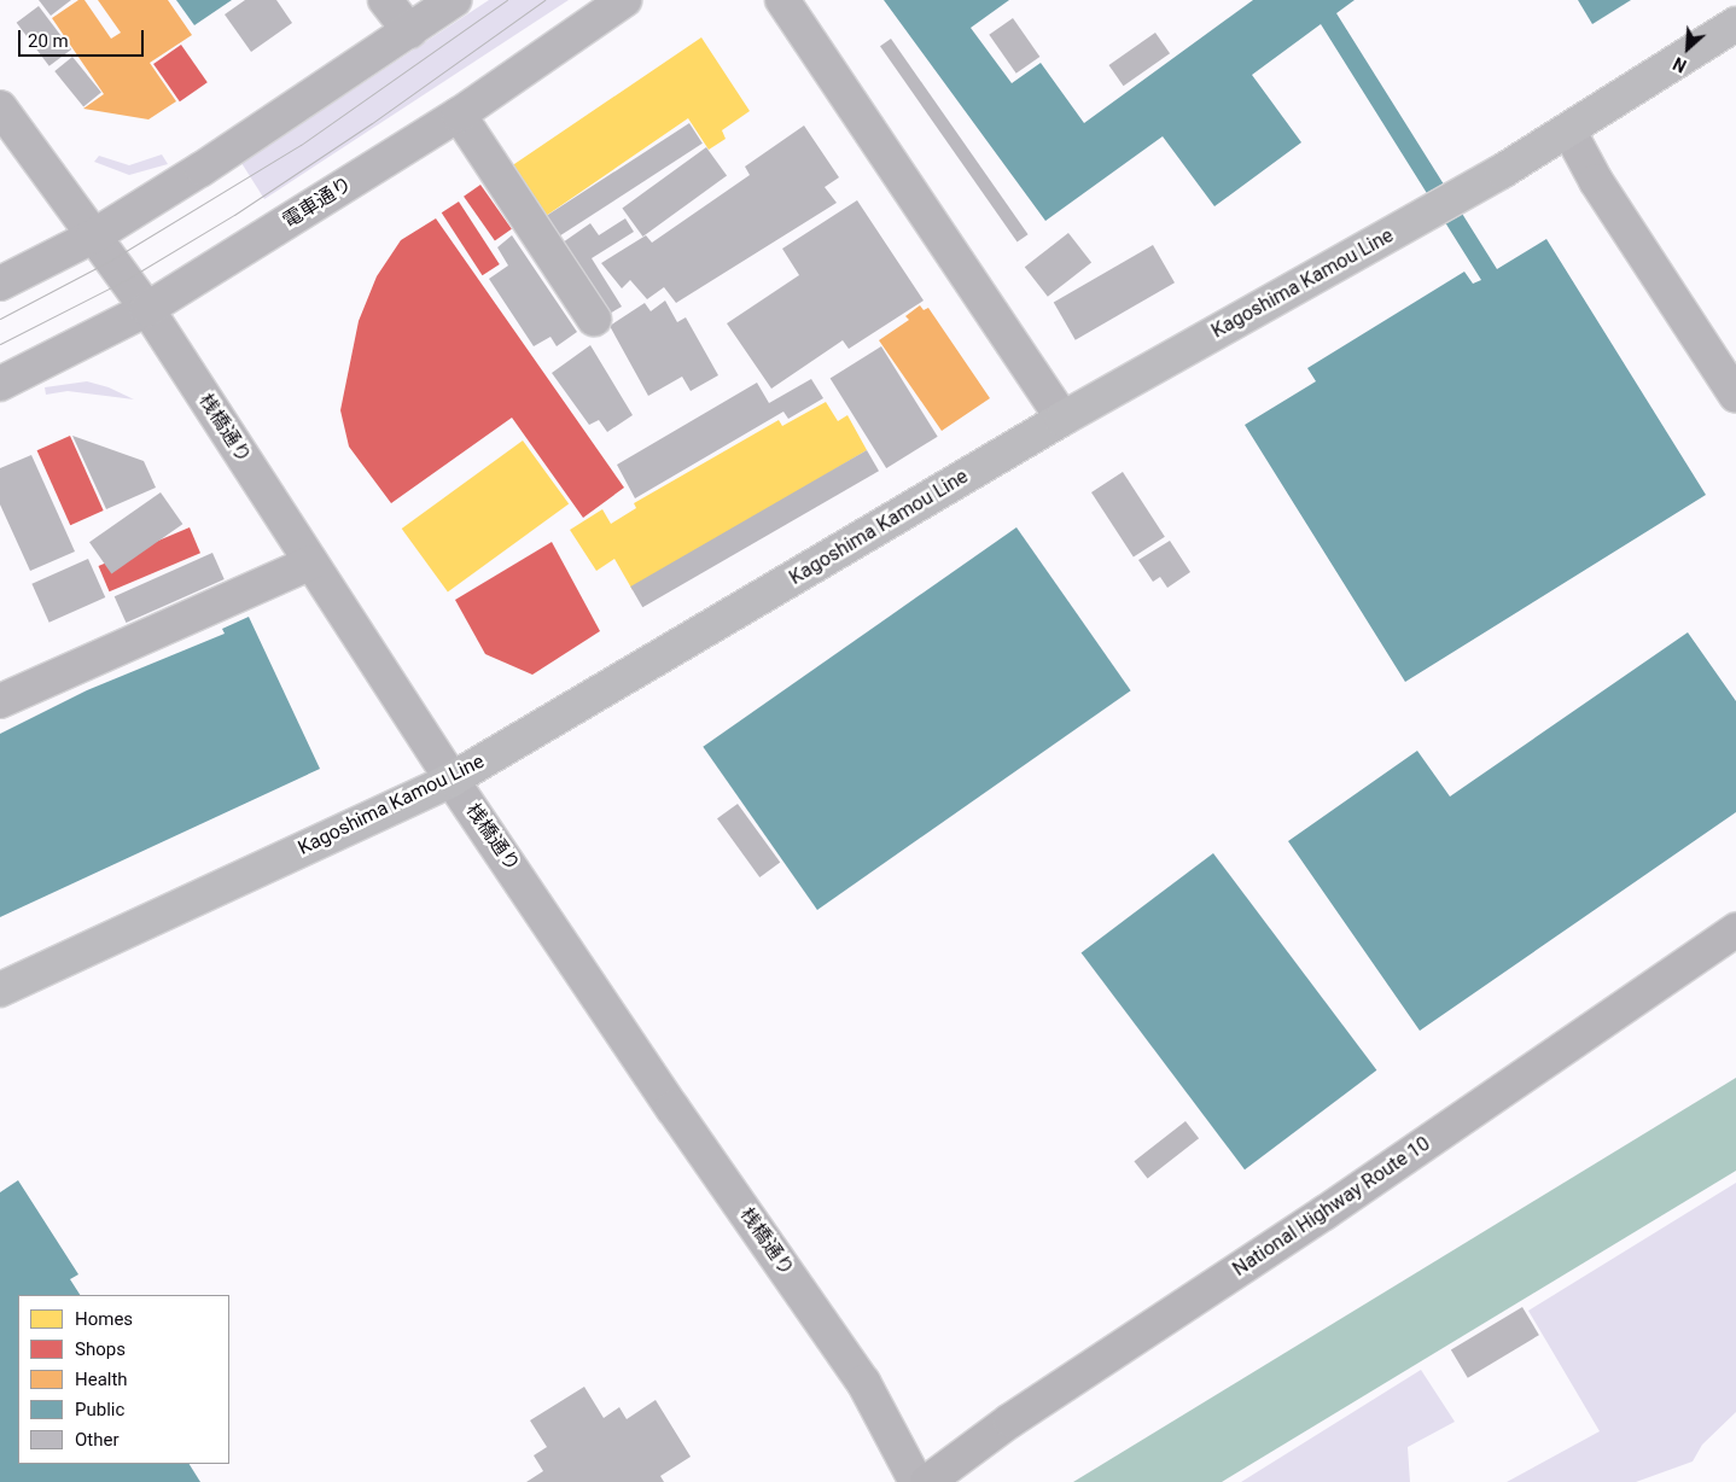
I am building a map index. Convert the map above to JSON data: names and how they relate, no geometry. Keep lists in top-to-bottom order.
{
  "streets": {
    "highway": ["National Highway Route 10"],
    "main road": ["Kagoshima Kamou Line"],
    "street": ["電車通り", "桟橋通り"]
  },
  "crossings": [
    ["電車通り", "桟橋通り"],
    ["Kagoshima Kamou Line", "桟橋通り"]
  ],
  "legend": [
    "Homes",
    "Shops",
    "Health",
    "Public",
    "Other"
  ],
  "scale_bar": "20 m",
  "north": "bottom left"
}
